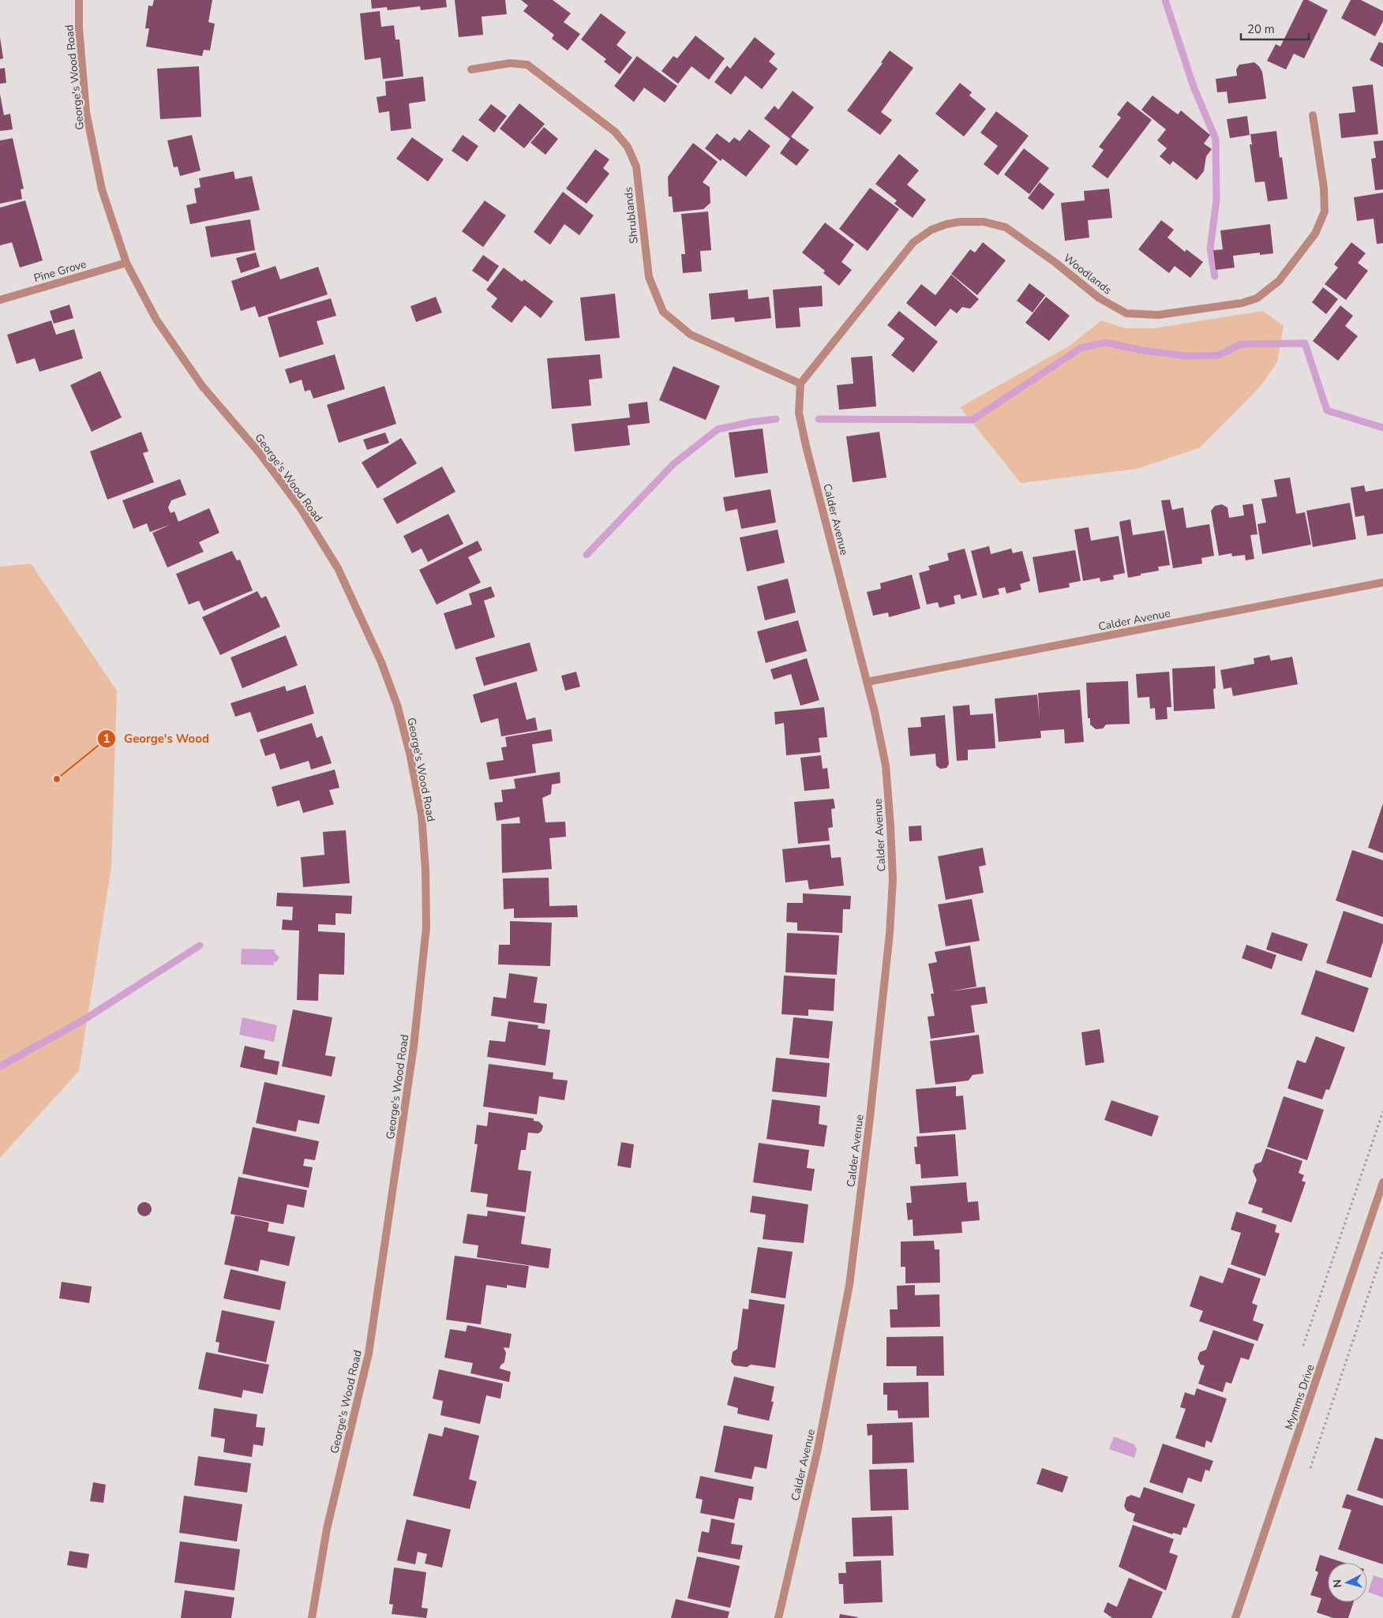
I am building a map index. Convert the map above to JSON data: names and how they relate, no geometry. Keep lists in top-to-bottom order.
{
  "streets": {
    "street": [
      "George's Wood Road",
      "Shrublands",
      "Pine Grove",
      "Woodlands",
      "Calder Avenue",
      "Mymms Drive"
    ]
  },
  "crossings": [
    ["George's Wood Road", "Pine Grove"],
    ["Shrublands", "Woodlands"],
    ["Shrublands", "Calder Avenue"],
    ["Woodlands", "Calder Avenue"]
  ],
  "places": ["George's Wood"],
  "scale_bar": "20 m",
  "north": "left"
}
